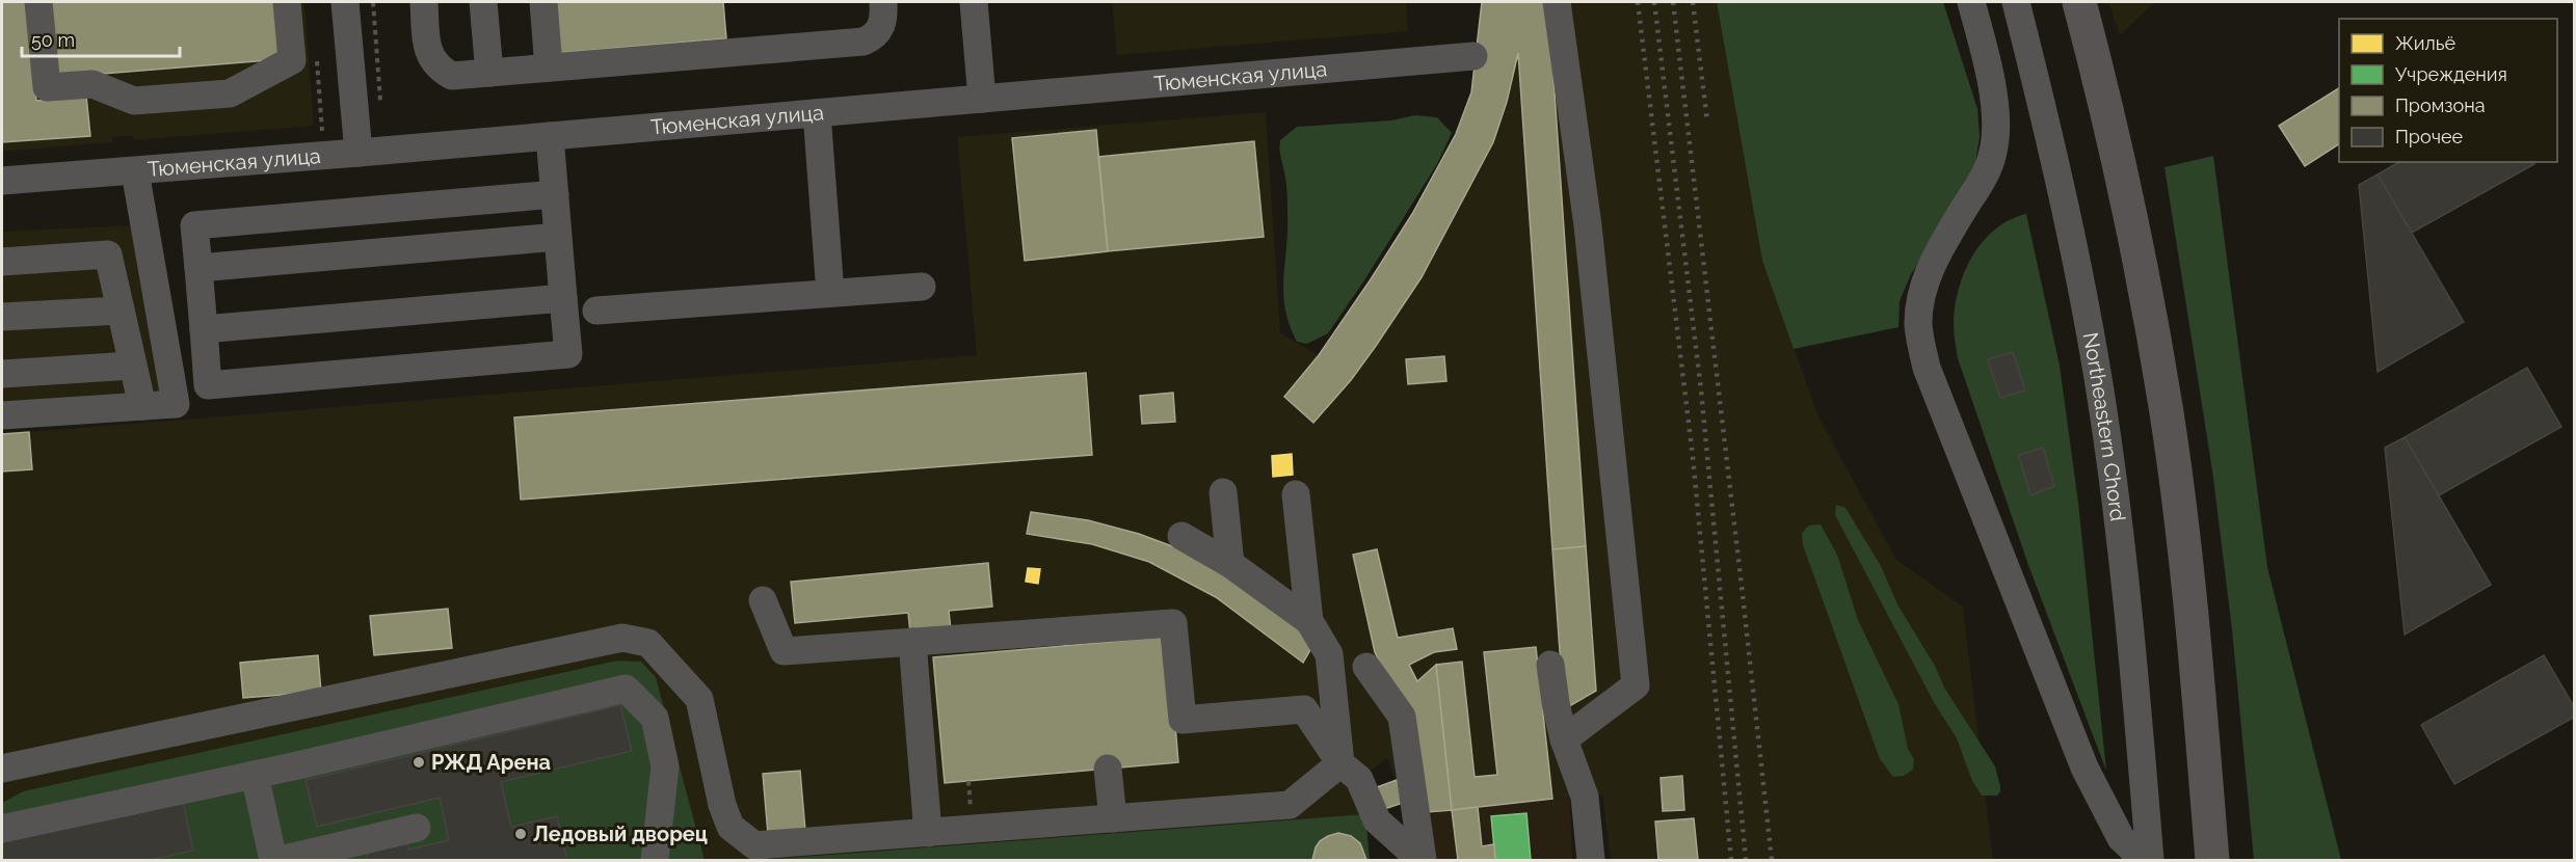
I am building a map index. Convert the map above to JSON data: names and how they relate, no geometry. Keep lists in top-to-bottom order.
{
  "streets": {
    "street": ["Тюменская улица", "Northeastern Chord"]
  },
  "places": ["РЖД Арена", "Ледовый дворец"],
  "legend": [
    "Жильё",
    "Учреждения",
    "Промзона",
    "Прочее"
  ],
  "scale_bar": "50 m"
}
